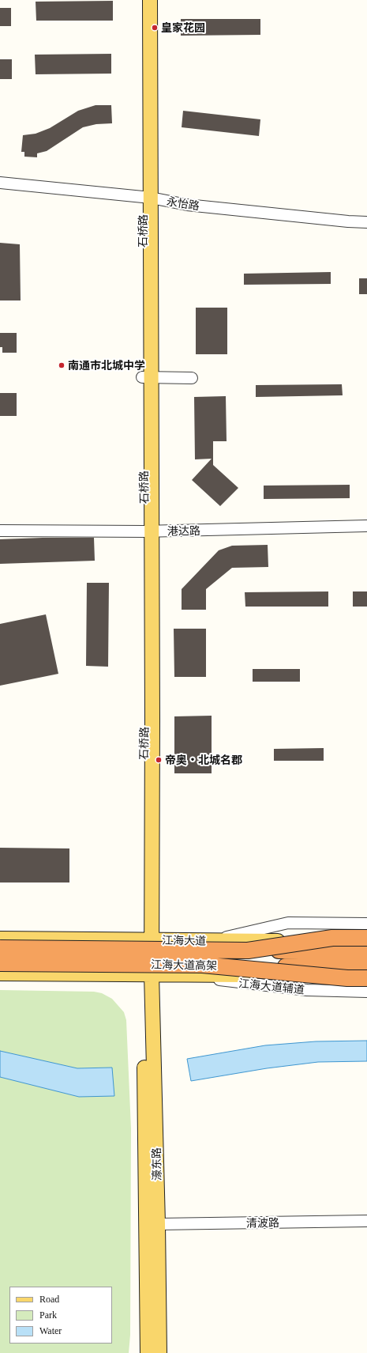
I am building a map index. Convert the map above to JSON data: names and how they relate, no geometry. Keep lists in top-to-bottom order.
{
  "streets": {
    "highway": ["江海大道高架"],
    "main road": ["石桥路", "江海大道", "濠东路"],
    "street": [
      "永怡路",
      "港达路",
      "江海大道辅道",
      "清波路"
    ]
  },
  "crossings": [
    ["永怡路", "石桥路"],
    ["石桥路", "港达路"],
    ["石桥路", "江海大道"],
    ["石桥路", "濠东路"],
    ["濠东路", "清波路"]
  ],
  "places": ["皇家花园", "南通市北城中学", "帝奥·北城名郡"],
  "legend": ["Road", "Park", "Water"]
}
